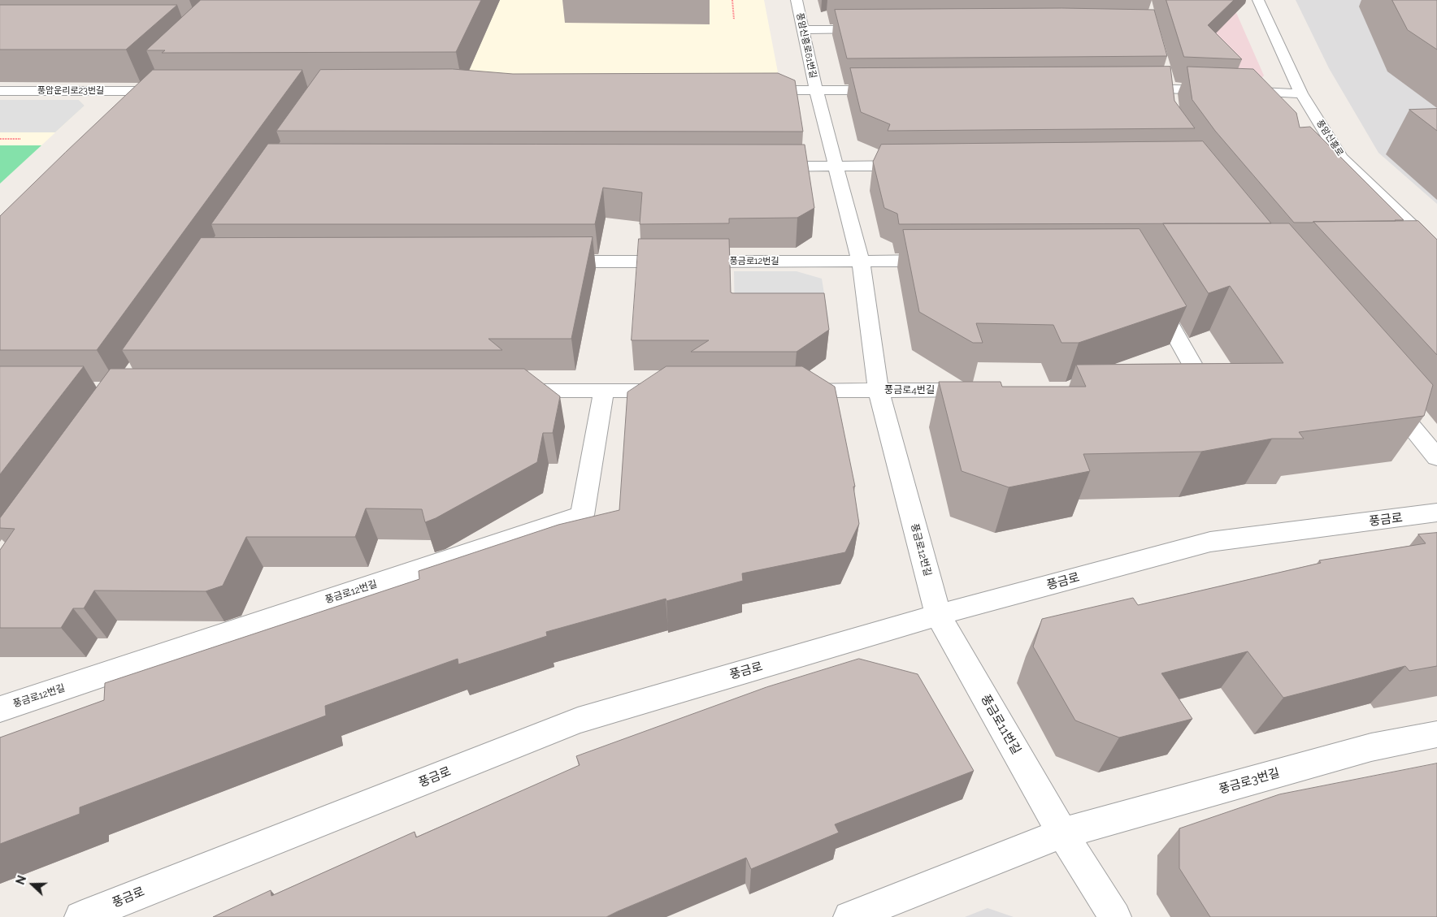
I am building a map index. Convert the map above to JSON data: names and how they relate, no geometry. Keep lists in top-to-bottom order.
{
  "streets": {
    "street": [
      "풍암신흥로61번길",
      "풍암운리로23번길",
      "풍암신흥로",
      "풍금로12번길",
      "풍금로4번길",
      "풍금로",
      "풍금로11번길",
      "풍금로3번길"
    ]
  },
  "crossings": [
    ["풍암신흥로61번길", "풍금로12번길"],
    ["풍금로12번길", "풍금로4번길"],
    ["풍금로12번길", "풍금로"],
    ["풍금로12번길", "풍금로11번길"],
    ["풍금로", "풍금로11번길"],
    ["풍금로11번길", "풍금로3번길"]
  ],
  "north": "left"
}
